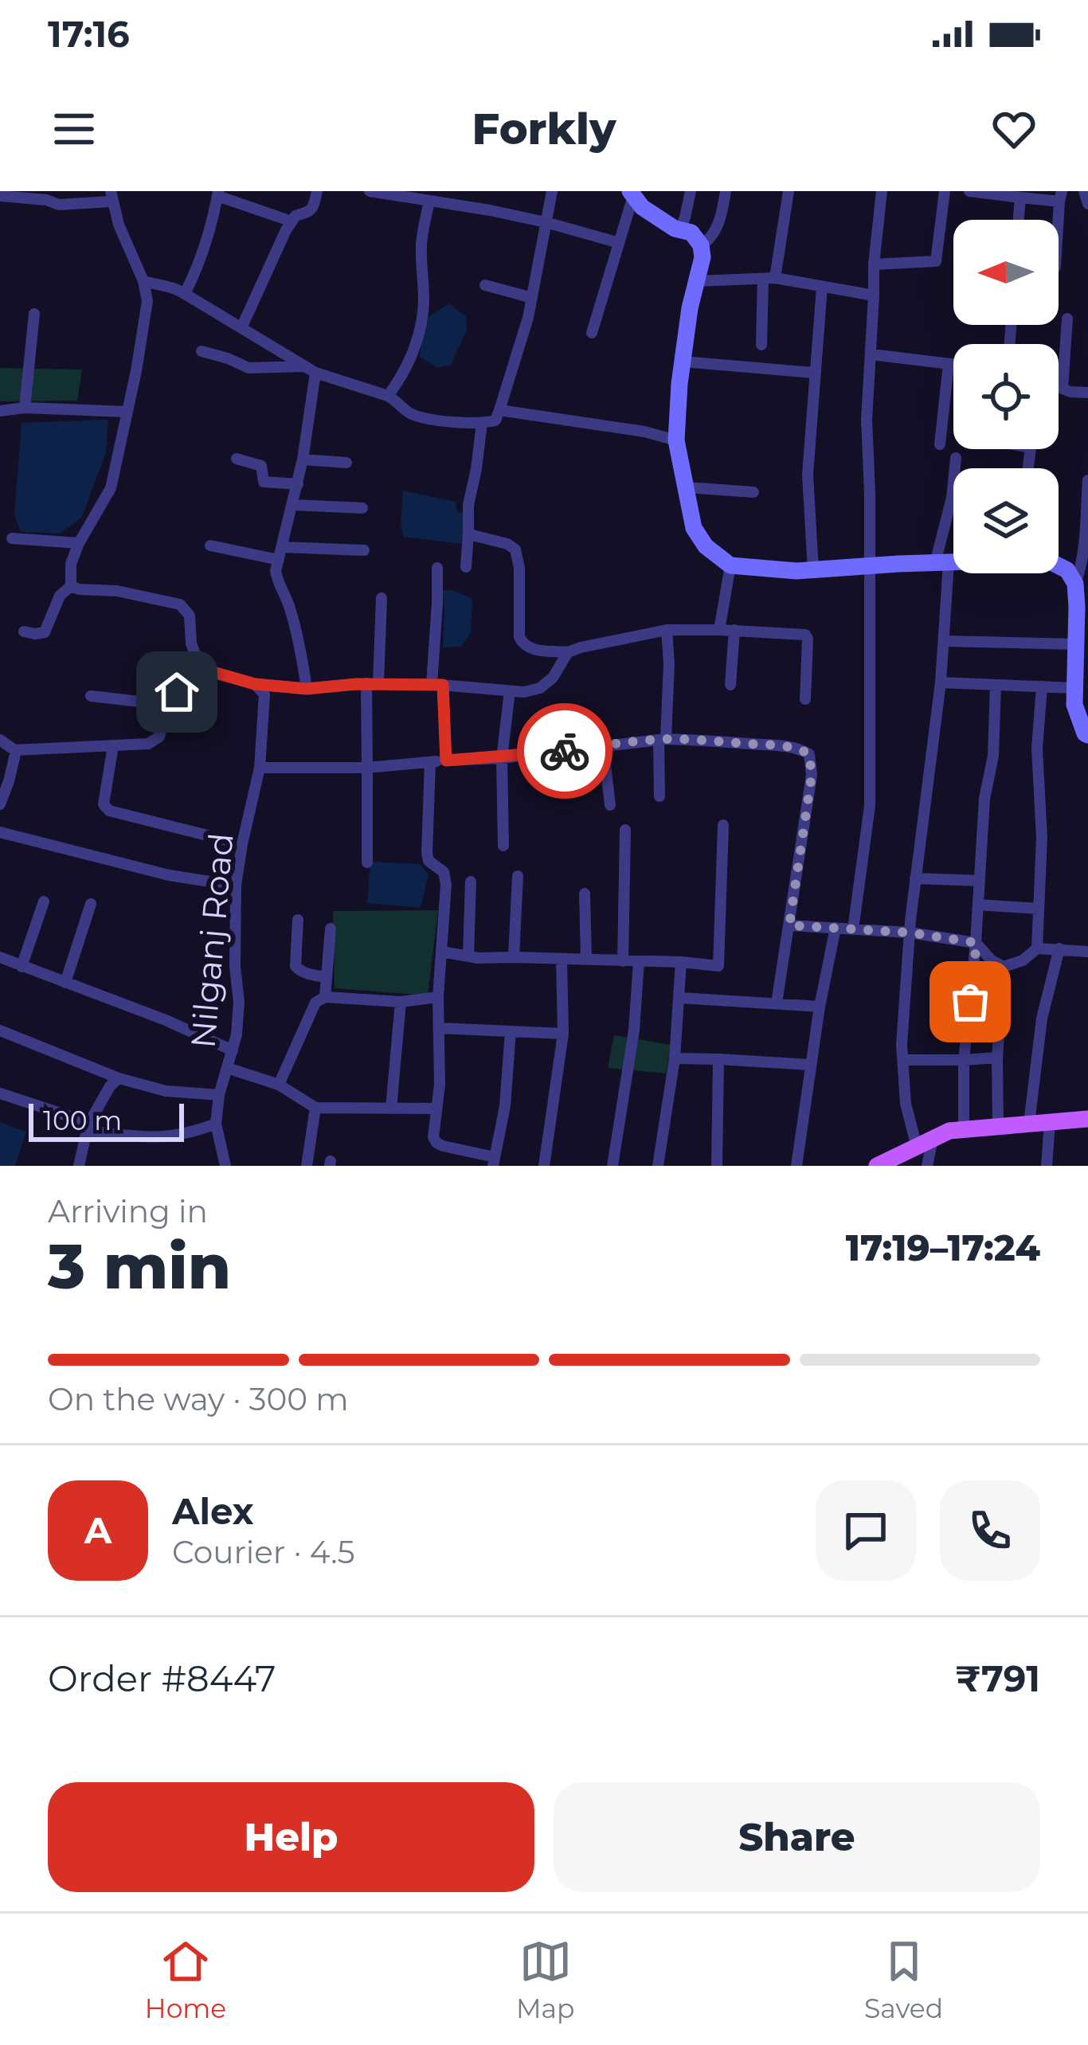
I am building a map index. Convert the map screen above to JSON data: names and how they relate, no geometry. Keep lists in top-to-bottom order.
{
  "streets": {
    "street": ["Nilganj Road"]
  },
  "scale_bar": "100 m",
  "north": "left",
  "page": {
    "status": "17:16",
    "header": "Forkly",
    "scale": "100 m",
    "heading": ["3 min", "Arriving in", "17:19–17:24"],
    "panel": [
      "Alex",
      "Courier · 4.5",
      "Order #8447",
      "₹791"
    ],
    "bar": "On the way · 300 m",
    "round": "A",
    "buttons": ["Help", "Share"],
    "tabs": ["Home", "Map", "Saved"]
  }
}
